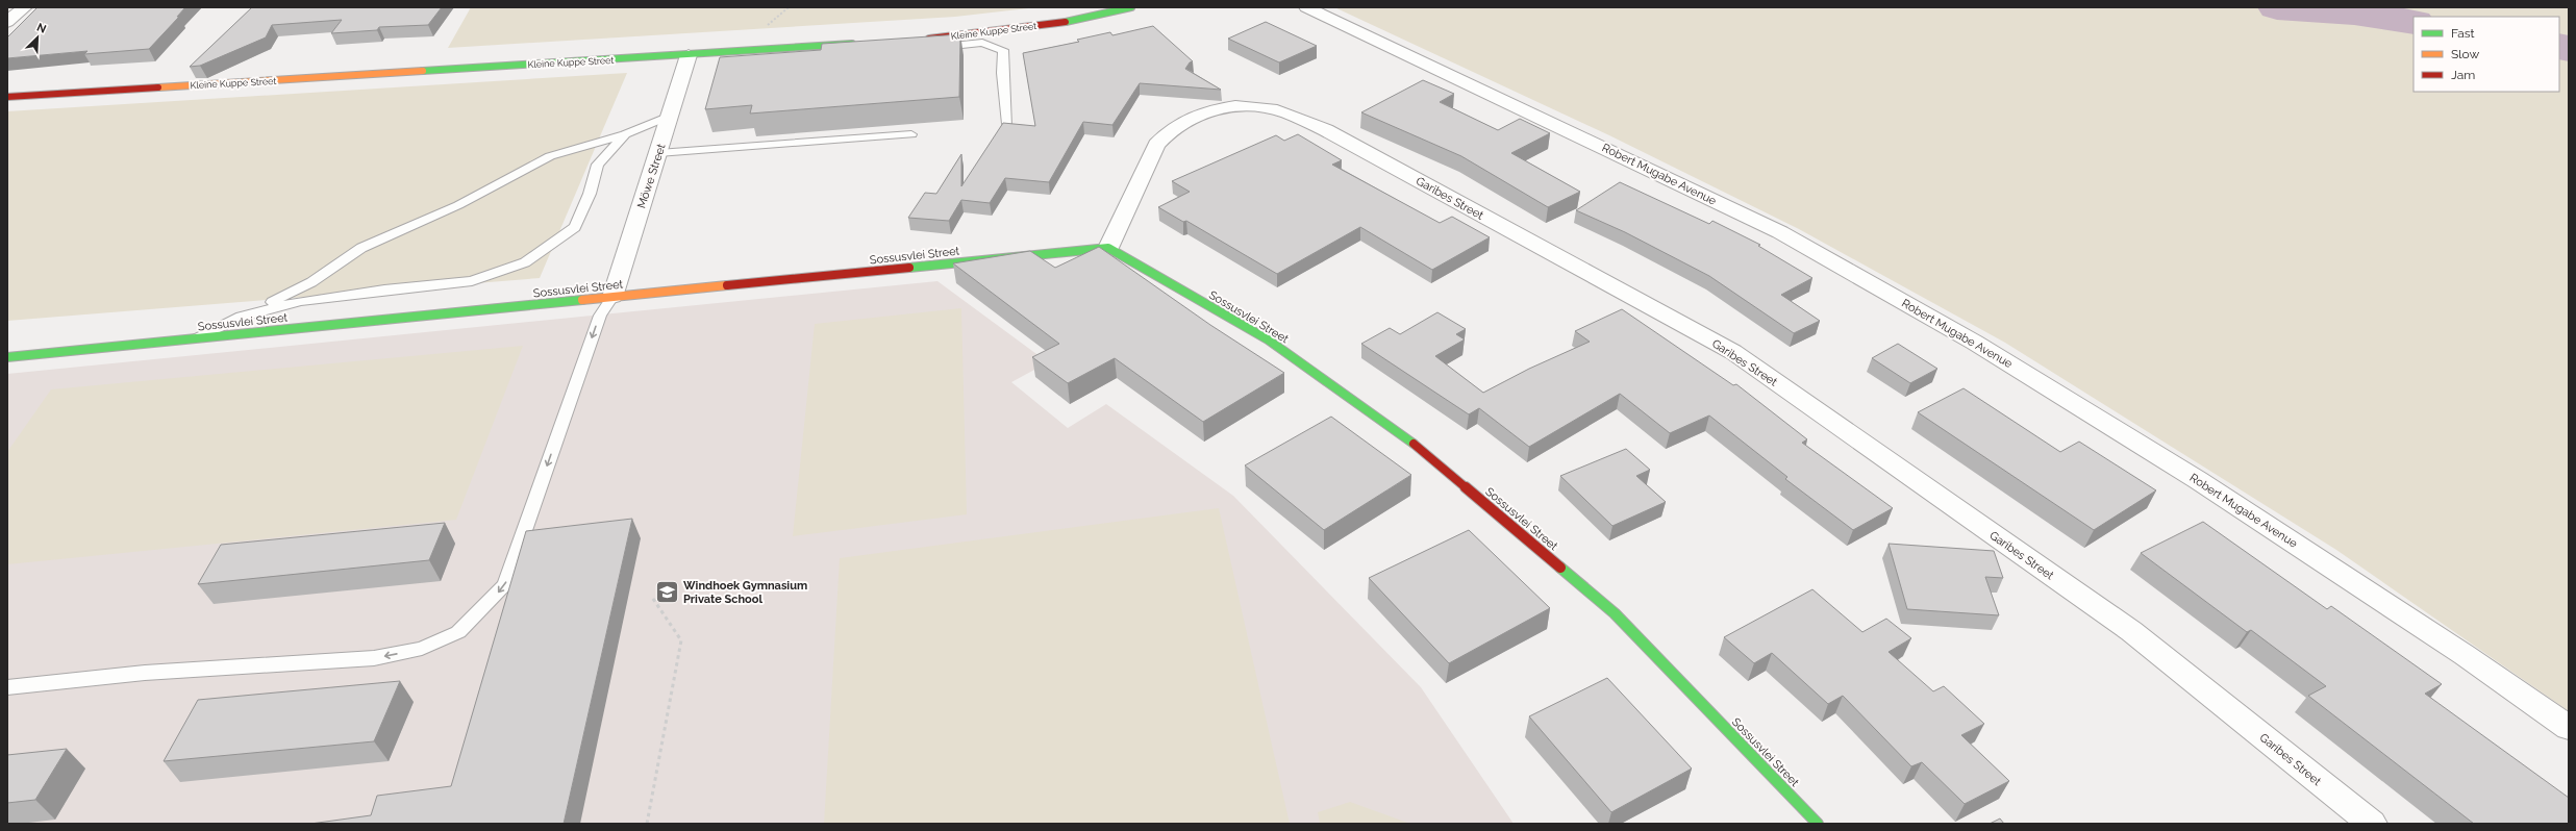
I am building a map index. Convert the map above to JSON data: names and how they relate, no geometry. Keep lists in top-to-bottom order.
{
  "streets": {
    "street": [
      "Kleine Kuppe Street",
      "Robert Mugabe Avenue",
      "Möwe Street",
      "Garibes Street",
      "Sossusvlei Street"
    ]
  },
  "crossings": [
    ["Kleine Kuppe Street", "Möwe Street"],
    ["Möwe Street", "Sossusvlei Street"],
    ["Garibes Street", "Sossusvlei Street"]
  ],
  "places": {
    "school or university": ["Windhoek Gymnasium Private School"]
  },
  "legend": ["Fast", "Slow", "Jam"],
  "north": "top right"
}
